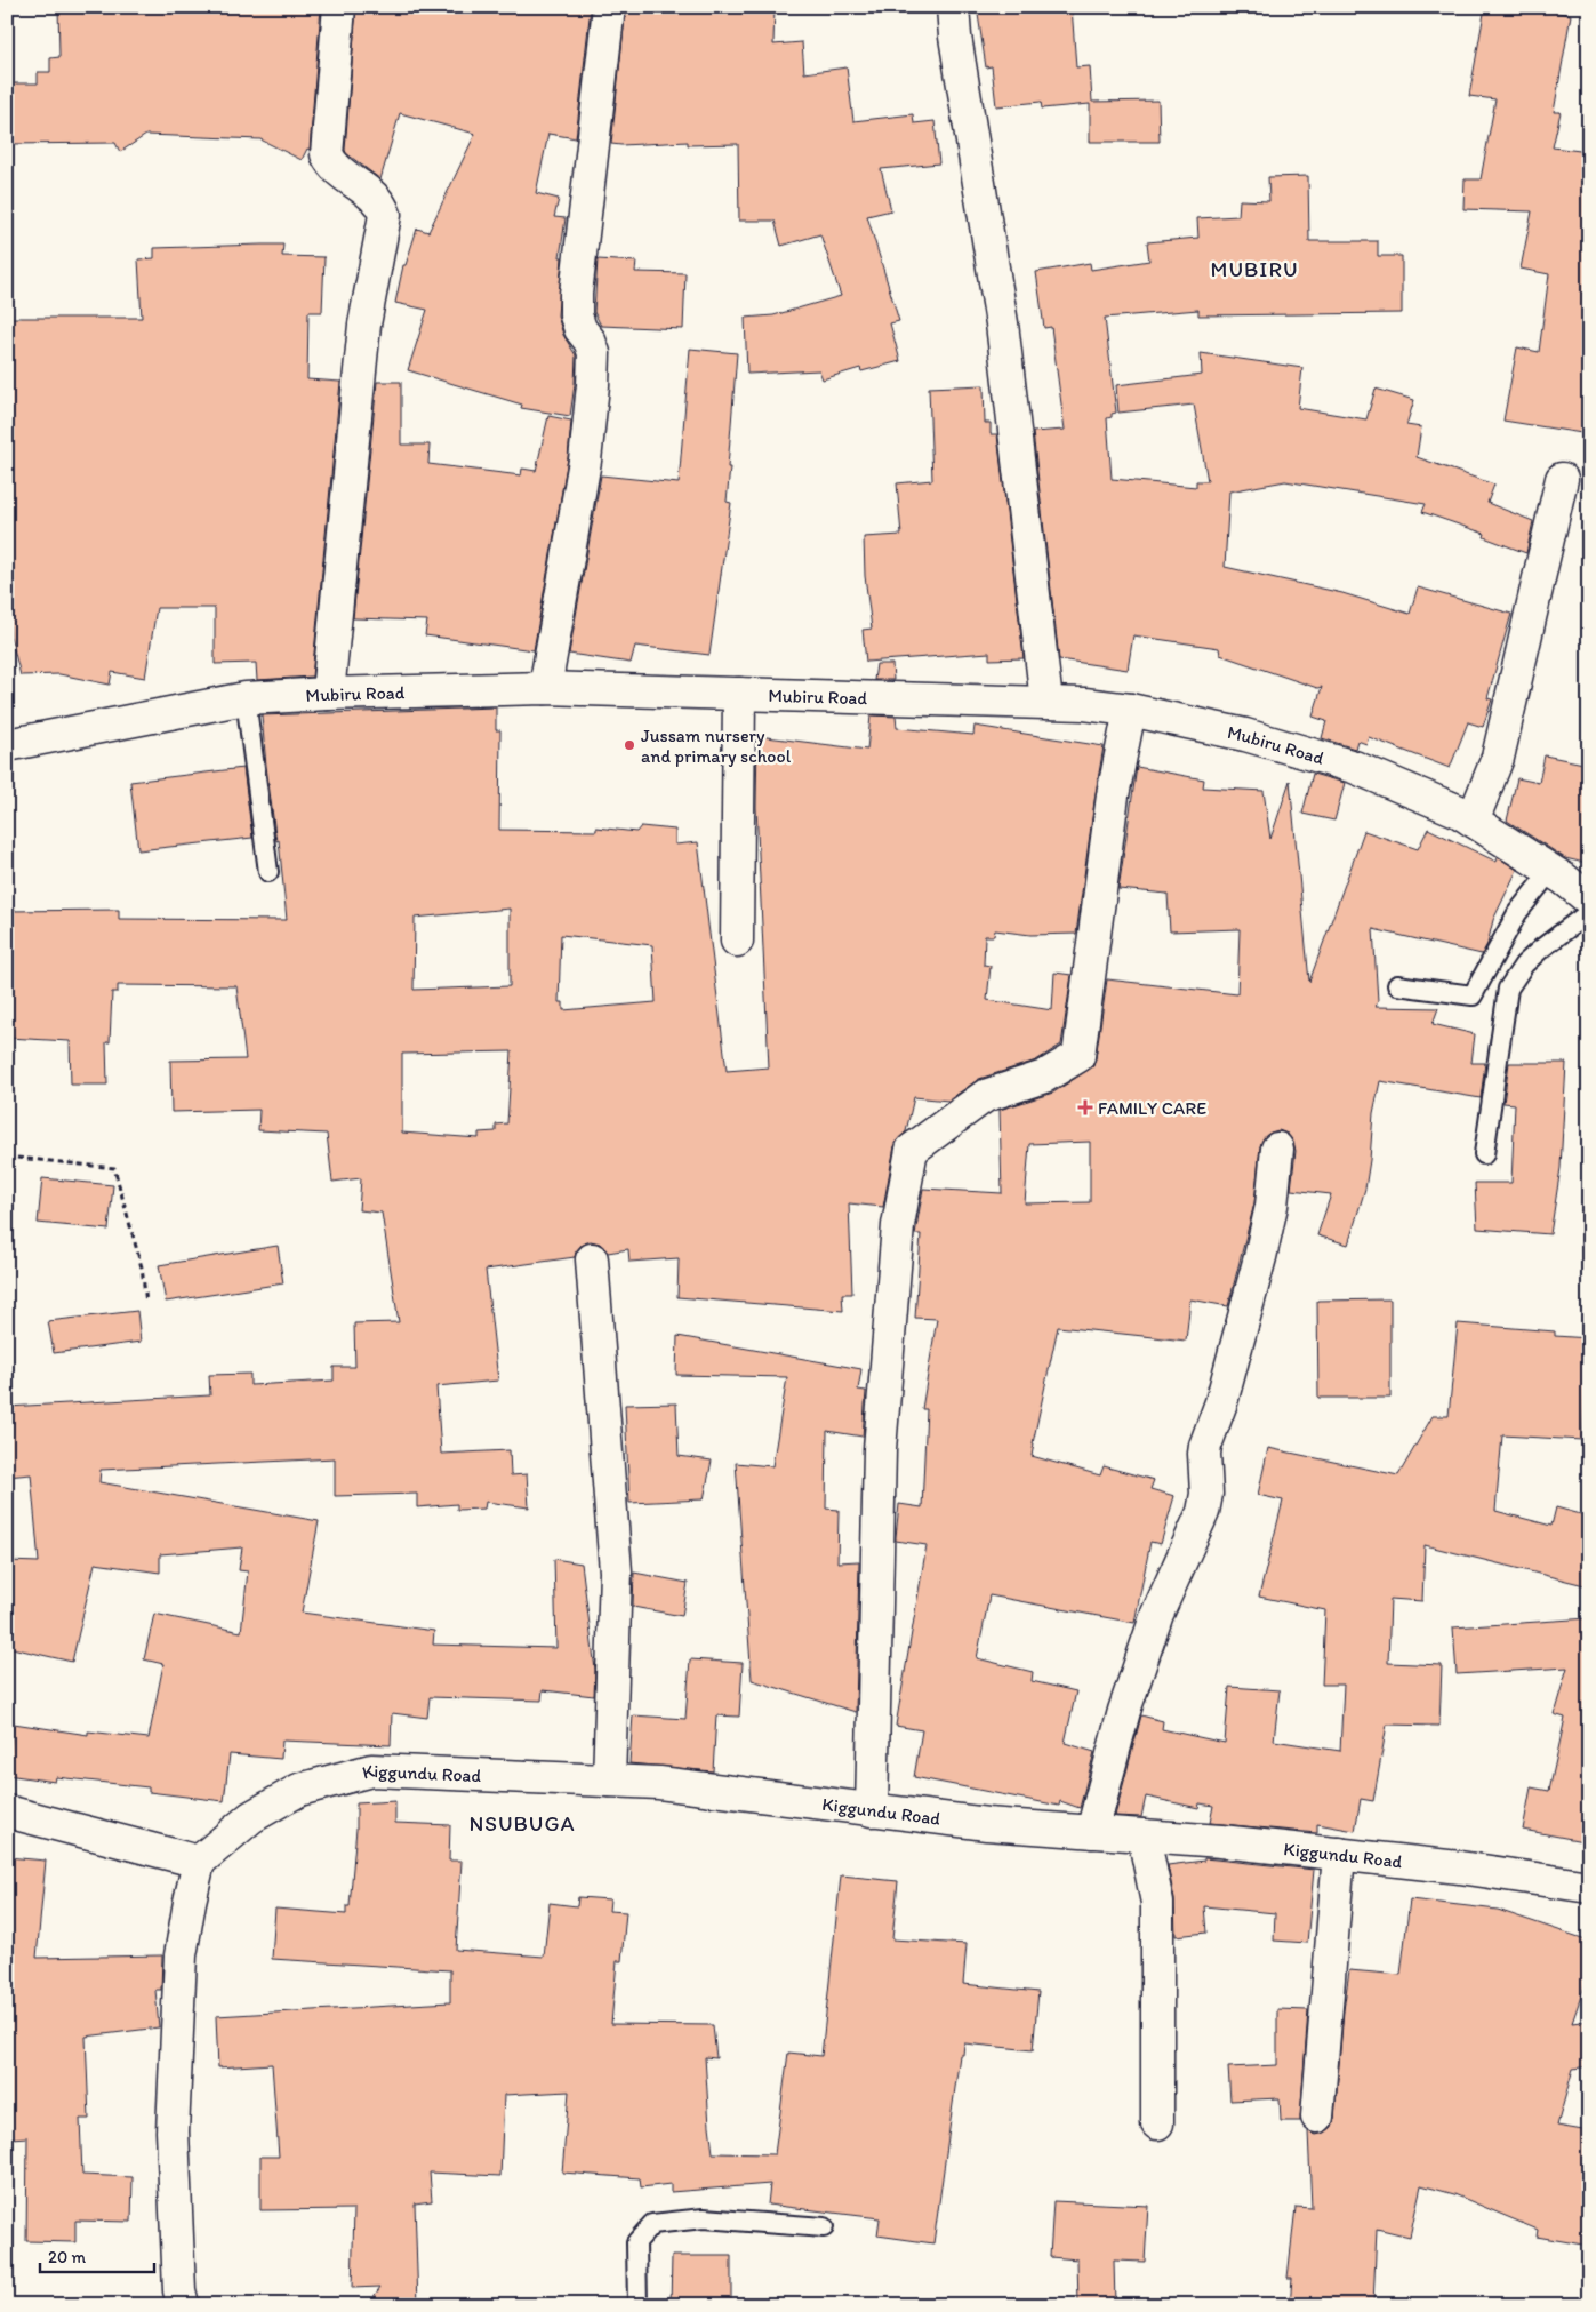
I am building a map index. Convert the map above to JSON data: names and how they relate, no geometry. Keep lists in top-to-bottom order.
{
  "streets": {
    "street": ["Mubiru Road", "Kiggundu Road"]
  },
  "districts": ["MUBIRU", "NSUBUGA"],
  "places": {
    "other": ["Jussam nursery and primary school"],
    "health": ["FAMILY CARE"]
  },
  "scale_bar": "20 m"
}
